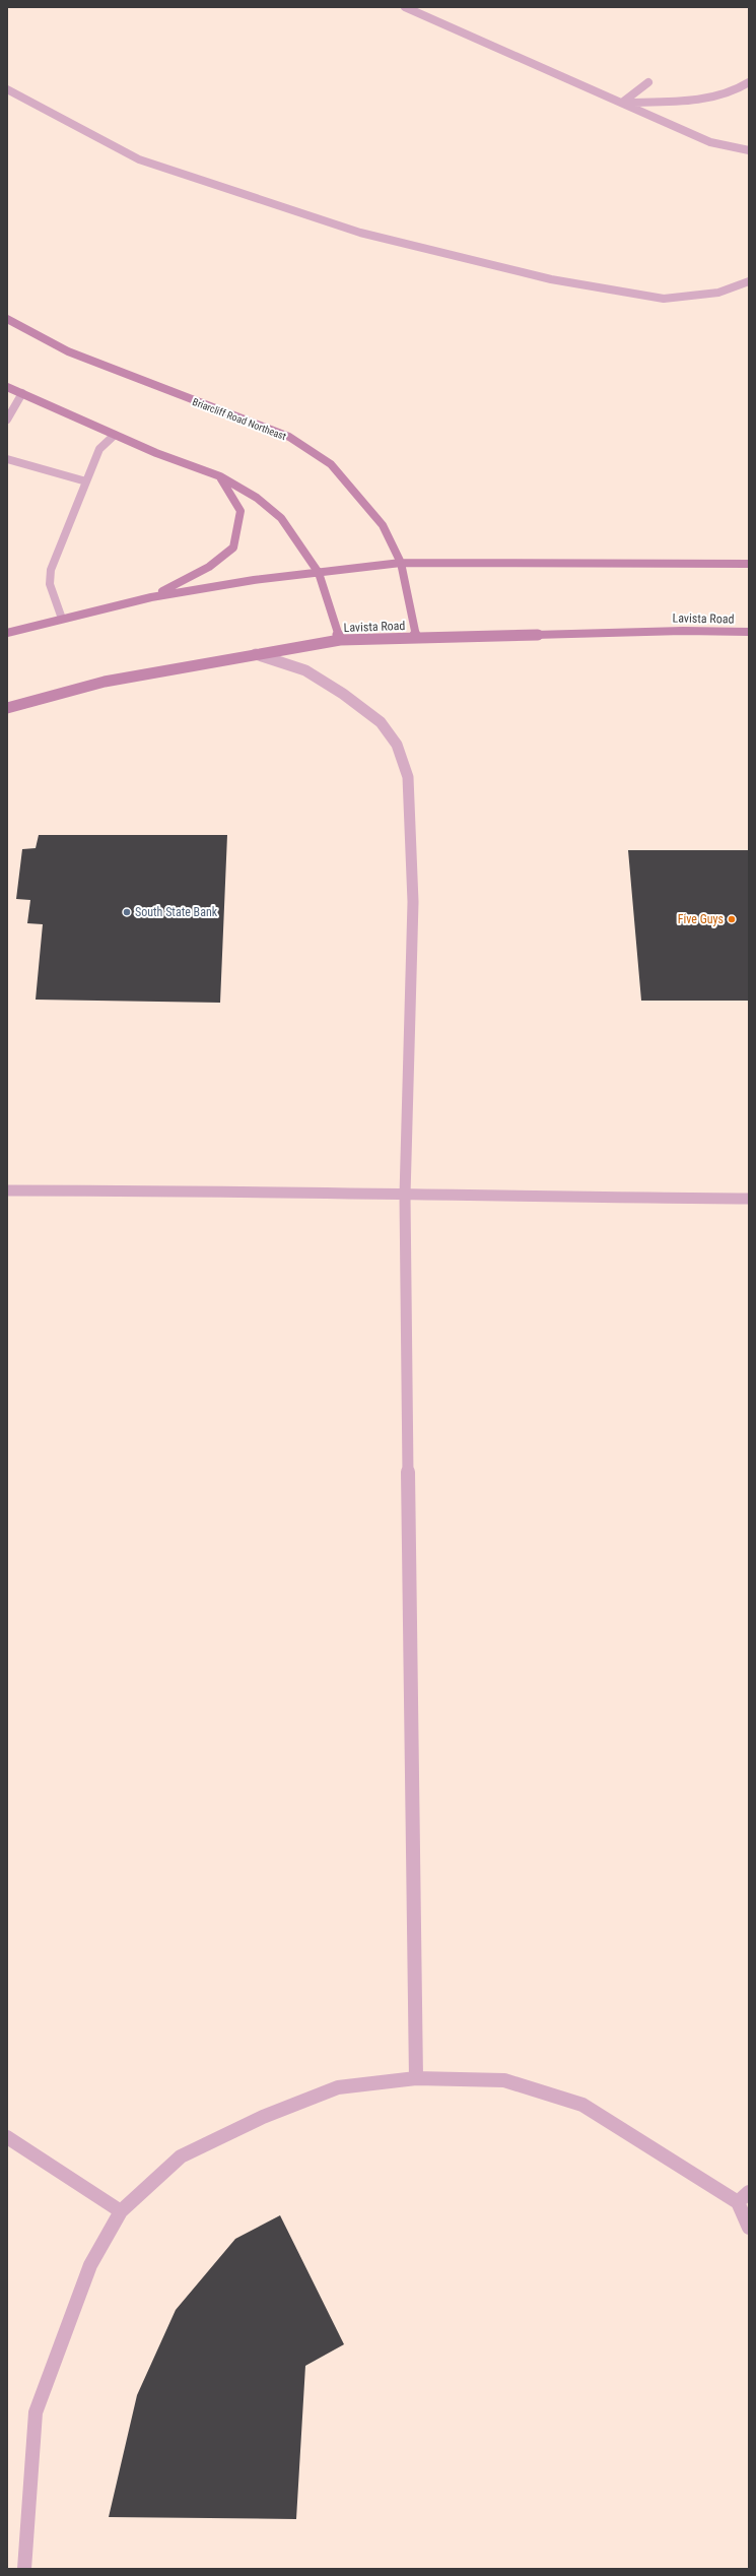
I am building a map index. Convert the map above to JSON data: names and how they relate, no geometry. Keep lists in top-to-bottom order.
{
  "streets": {
    "main road": ["Briarcliff Road Northeast", "Lavista Road"]
  },
  "crossings": [
    ["Briarcliff Road Northeast", "Lavista Road"]
  ],
  "places": ["South State Bank", "Five Guys"]
}
